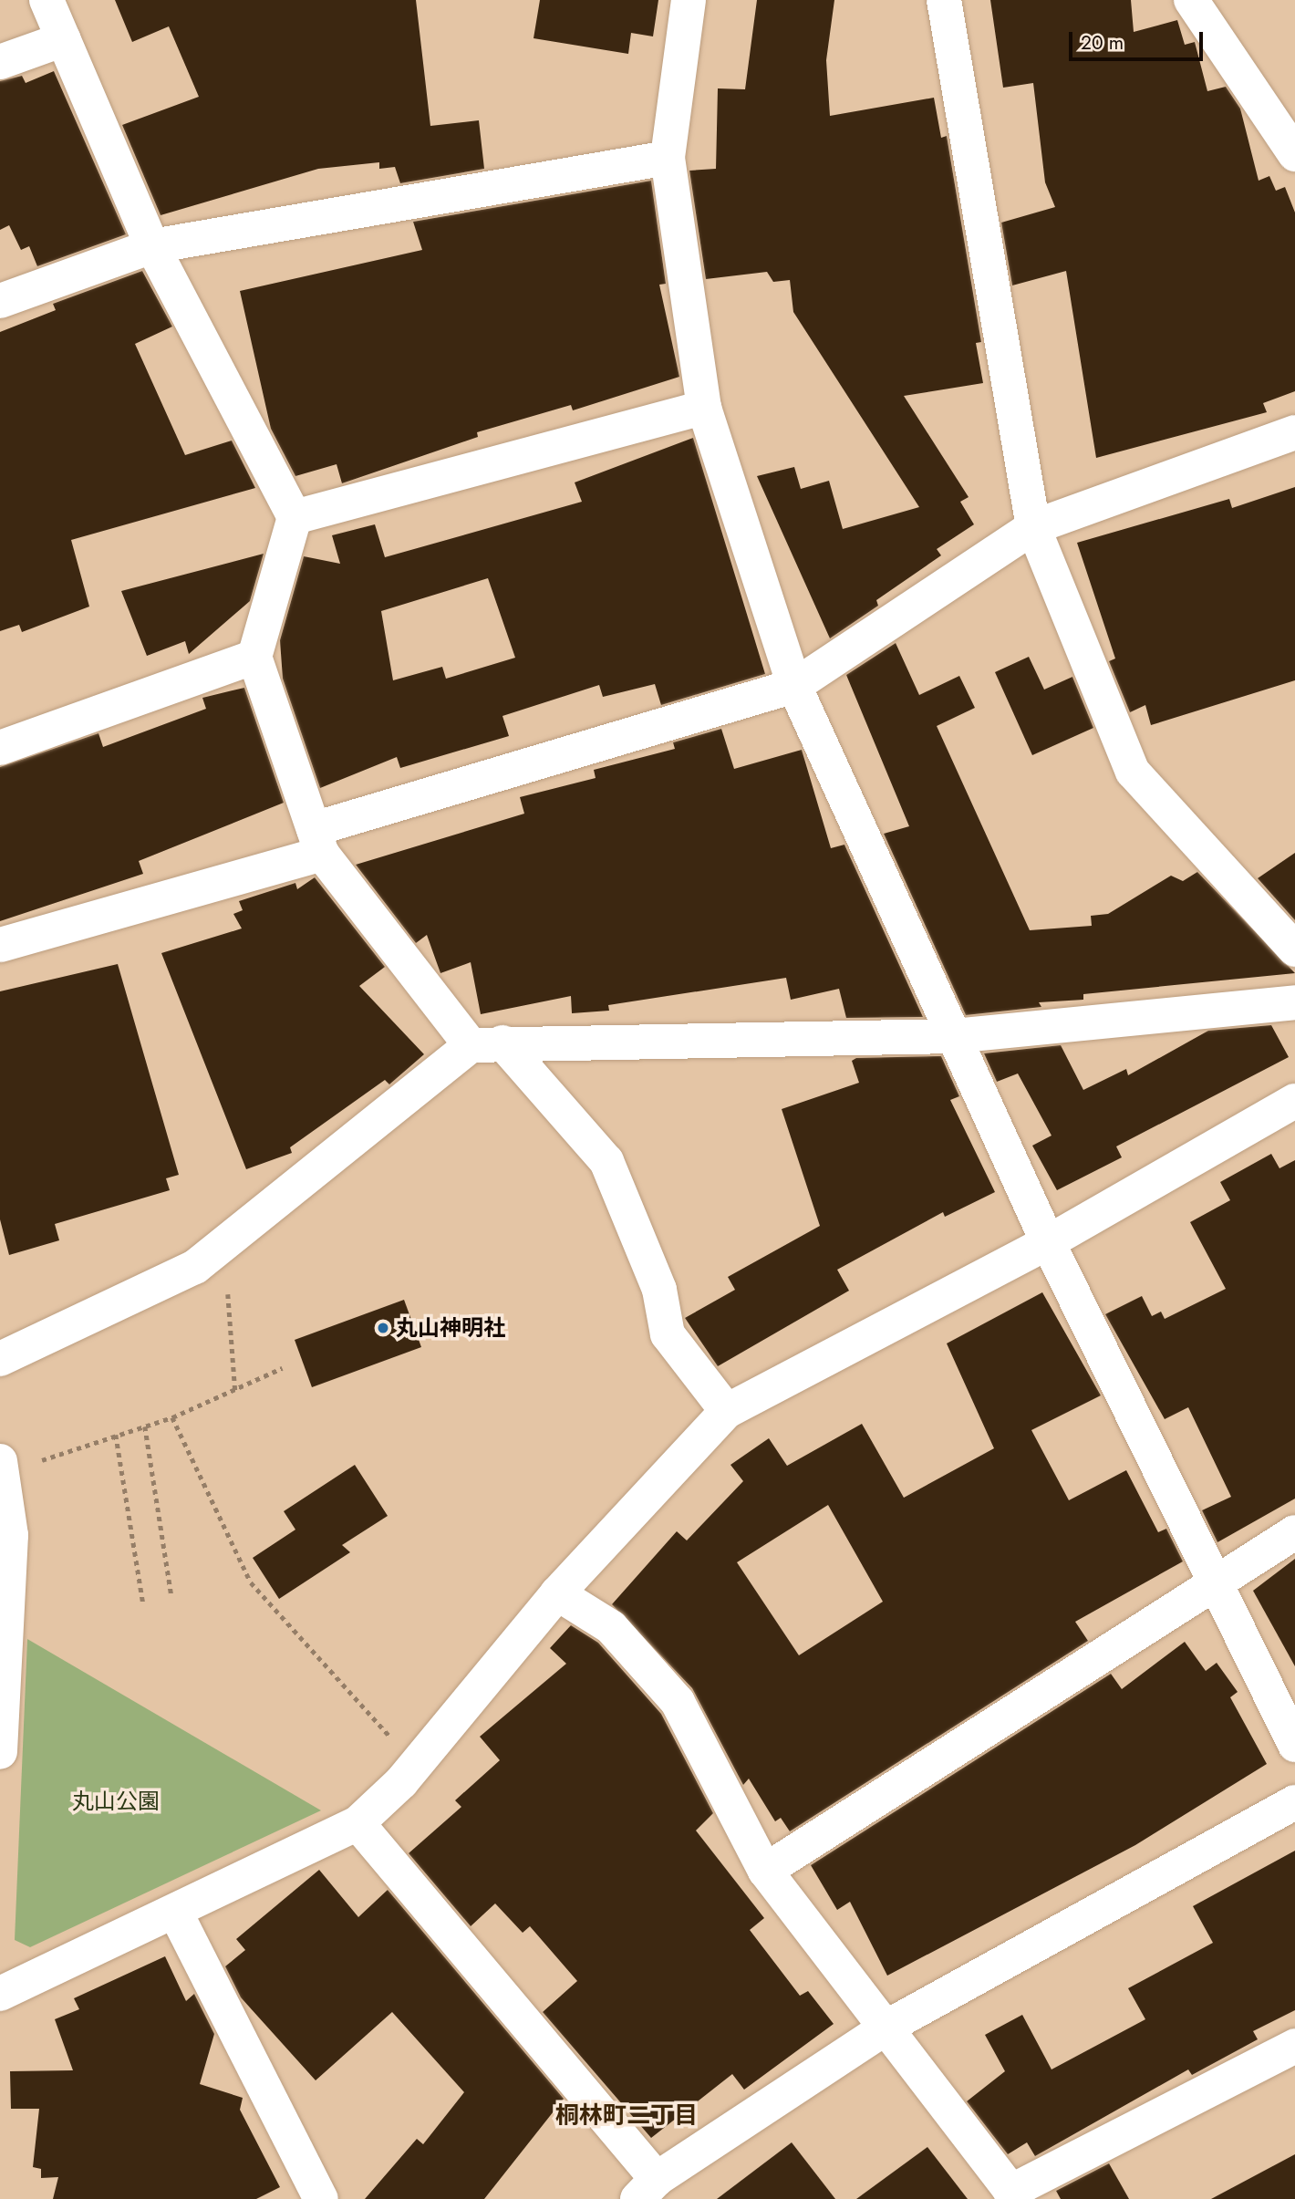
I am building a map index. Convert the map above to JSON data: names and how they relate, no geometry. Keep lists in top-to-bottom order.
{
  "districts": ["桐林町二丁目"],
  "parks": ["丸山公園"],
  "places": ["丸山神明社"],
  "scale_bar": "20 m"
}
